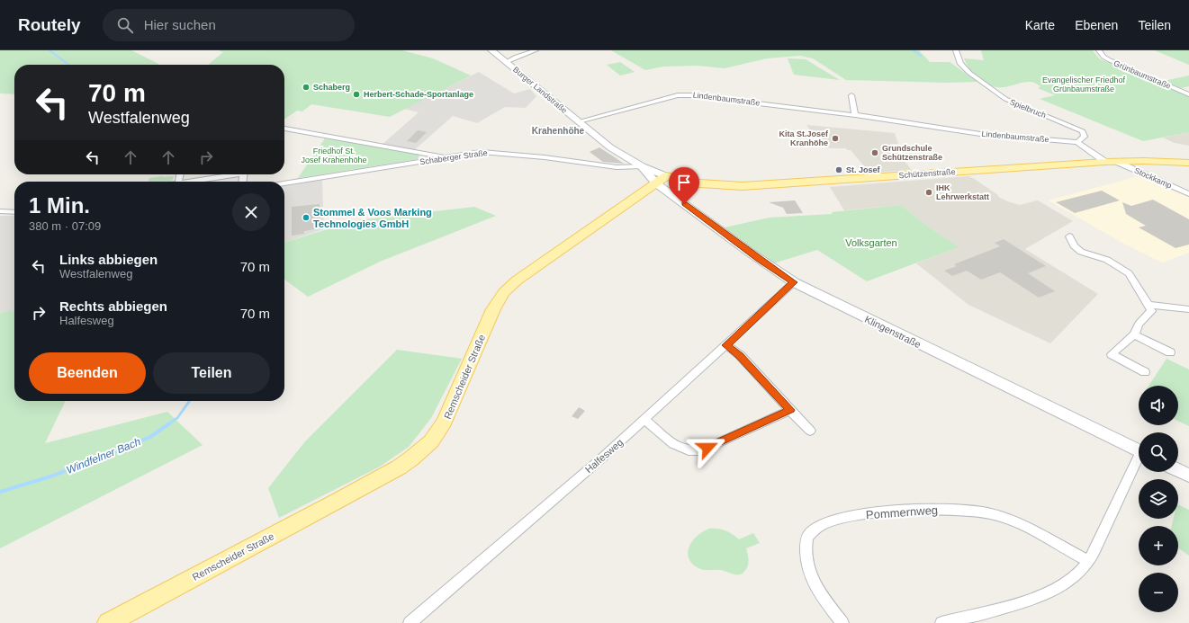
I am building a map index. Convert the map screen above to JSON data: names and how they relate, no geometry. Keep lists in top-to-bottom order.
{
  "streets": {
    "main road": ["Schützenstraße", "Remscheider Straße"],
    "street": [
      "Grünbaumstraße",
      "Burger Landstraße",
      "Lindenbaumstraße",
      "Spielbruch",
      "Schaberger Straße",
      "Stockkamp",
      "Klingenstraße",
      "Halfesweg",
      "Pommernweg"
    ]
  },
  "crossings": [
    ["Burger Landstraße", "Lindenbaumstraße"],
    ["Burger Landstraße", "Schaberger Straße"],
    ["Burger Landstraße", "Schützenstraße"],
    ["Burger Landstraße", "Klingenstraße"],
    ["Burger Landstraße", "Remscheider Straße"],
    ["Lindenbaumstraße", "Spielbruch"],
    ["Schützenstraße", "Stockkamp"],
    ["Schützenstraße", "Klingenstraße"],
    ["Schützenstraße", "Remscheider Straße"],
    ["Klingenstraße", "Remscheider Straße"],
    ["Klingenstraße", "Halfesweg"]
  ],
  "districts": ["Krahenhöhe"],
  "water": ["Windfelner Bach"],
  "parks": ["Evangelischer Friedhof Grünbaumstraße", "Friedhof St. Josef Krahenhöhe", "Volksgarten"],
  "places": [
    "Schaberg",
    "Herbert-Schade-Sportanlage",
    "Kita St.Josef Kranhöhe",
    "Grundschule Schützenstraße",
    "St. Josef",
    "IHK Lehrwerkstatt",
    "Stommel & Voos Marking Technologies GmbH"
  ],
  "page": {
    "header": "Routely",
    "search": "Hier suchen",
    "nav": ["Karte", "Ebenen", "Teilen"],
    "turn": ["70 m", "Westfalenweg"],
    "heading": ["1 Min.", "380 m · 07:09"],
    "list": [
      {
        "name": "Links abbiegen",
        "note": "Westfalenweg",
        "value": "70 m"
      },
      {
        "name": "Rechts abbiegen",
        "note": "Halfesweg",
        "value": "70 m"
      }
    ],
    "buttons": ["Beenden", "Teilen"],
    "map_buttons": ["+", "−"]
  }
}
